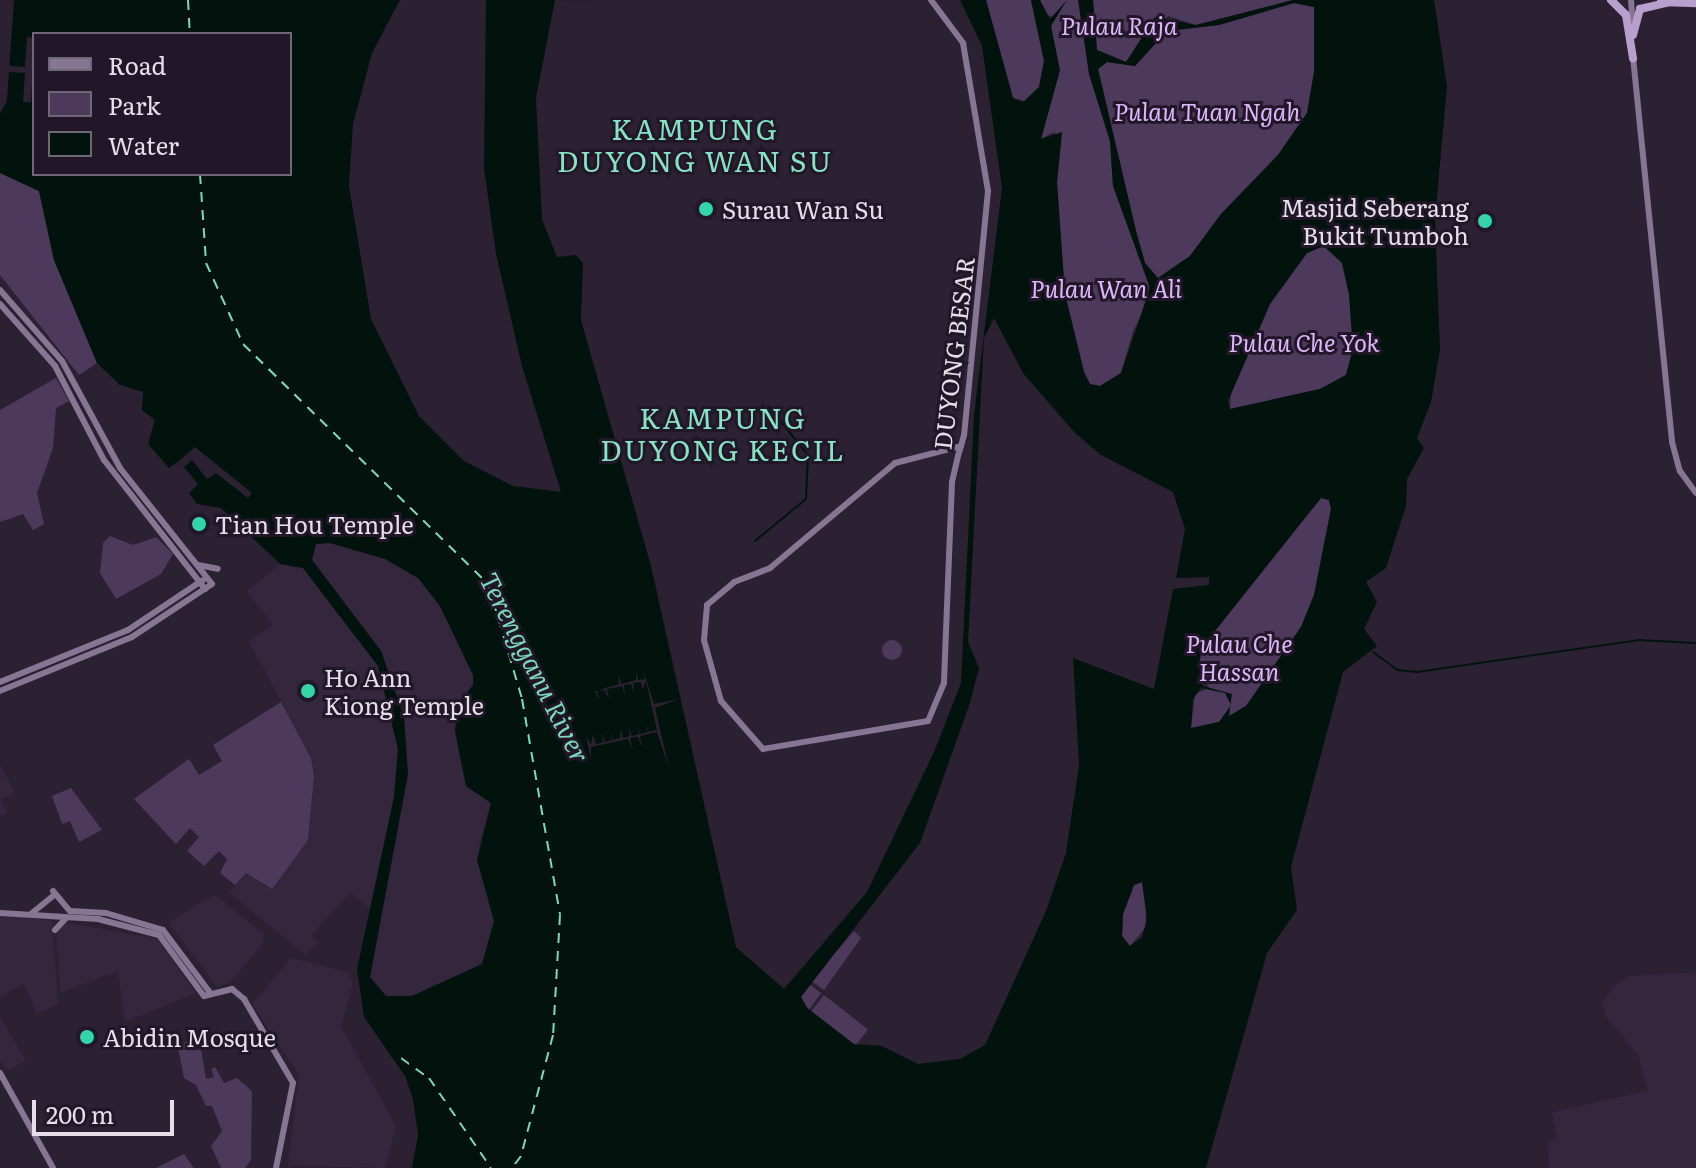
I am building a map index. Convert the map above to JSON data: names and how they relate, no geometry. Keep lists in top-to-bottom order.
{
  "streets": {
    "street": ["DUYONG BESAR"]
  },
  "districts": ["KAMPUNG DUYONG WAN SU", "KAMPUNG DUYONG KECIL"],
  "water": ["Terengganu River"],
  "parks": [
    "Pulau Raja",
    "Pulau Tuan Ngah",
    "Pulau Wan Ali",
    "Pulau Che Yok",
    "Pulau Che Hassan"
  ],
  "places": [
    "Surau Wan Su",
    "Masjid Seberang Bukit Tumboh",
    "Tian Hou Temple",
    "Ho Ann Kiong Temple",
    "Abidin Mosque"
  ],
  "legend": ["Road", "Park", "Water"],
  "scale_bar": "200 m"
}
